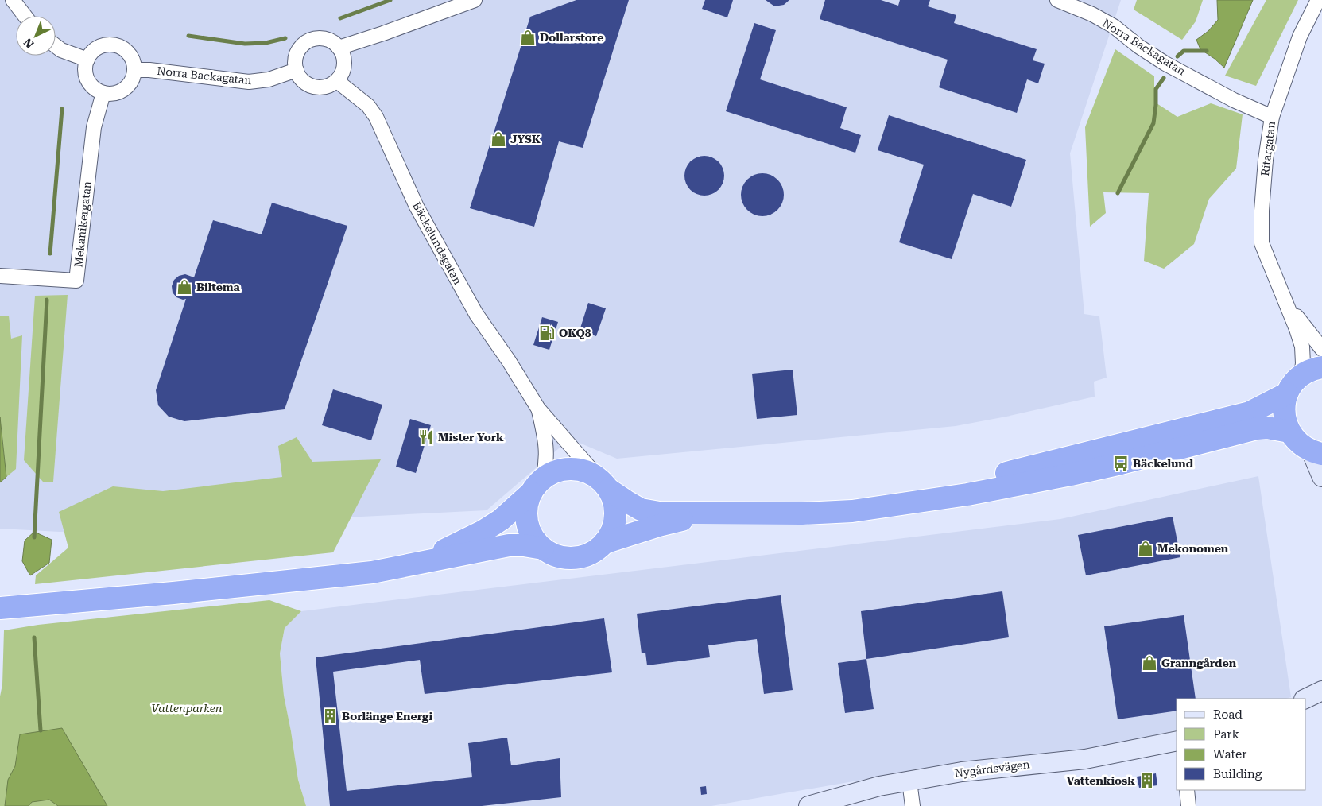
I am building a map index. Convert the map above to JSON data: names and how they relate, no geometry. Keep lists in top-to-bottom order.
{
  "streets": {
    "street": [
      "Norra Backagatan",
      "Ritargatan",
      "Mekanikergatan",
      "Bäckelundsgatan",
      "Nygårdsvägen"
    ]
  },
  "crossings": [
    ["Norra Backagatan", "Ritargatan"],
    ["Norra Backagatan", "Mekanikergatan"],
    ["Norra Backagatan", "Bäckelundsgatan"]
  ],
  "parks": ["Vattenparken"],
  "places": {
    "shop": [
      "Dollarstore",
      "JYSK",
      "Biltema",
      "Mekonomen",
      "Granngården"
    ],
    "fuel station": ["OKQ8"],
    "restaurant": ["Mister York"],
    "bus stop": ["Bäckelund"],
    "building": ["Borlänge Energi", "Vattenkiosk"]
  },
  "legend": [
    "Road",
    "Park",
    "Water",
    "Building"
  ],
  "north": "bottom left"
}
